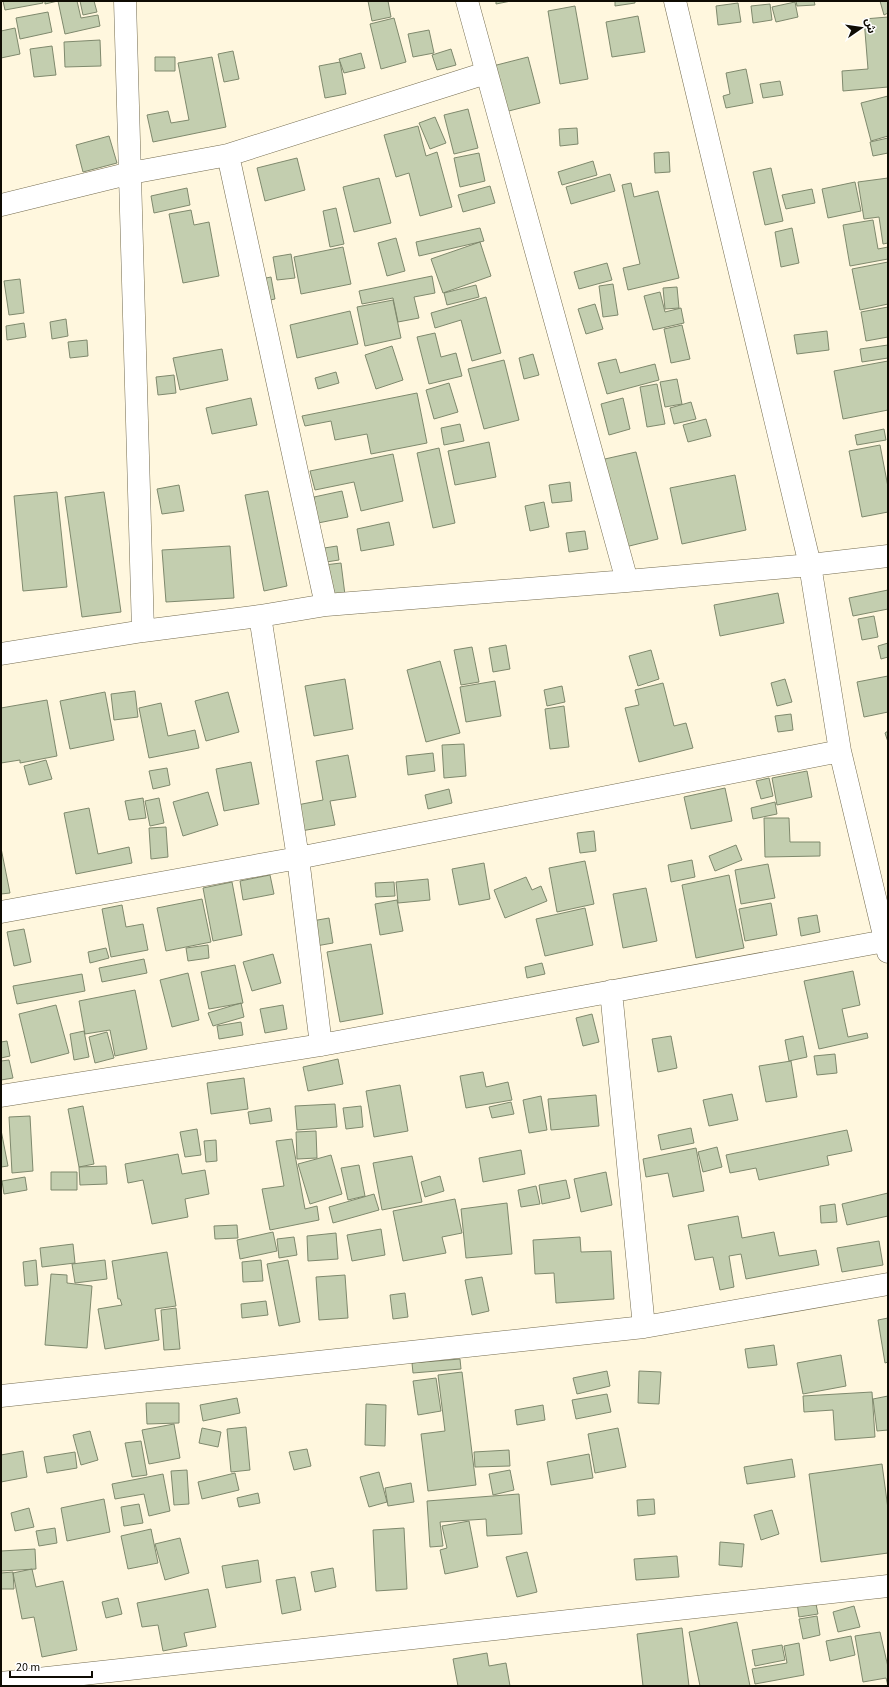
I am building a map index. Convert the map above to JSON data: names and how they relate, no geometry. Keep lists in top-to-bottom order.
{
  "scale_bar": "20 m",
  "north": "right"
}
